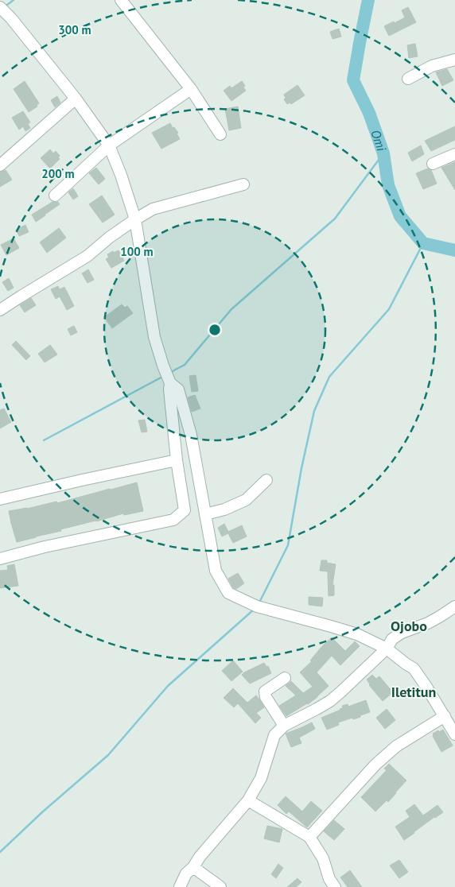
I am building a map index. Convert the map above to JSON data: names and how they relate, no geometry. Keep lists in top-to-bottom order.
{
  "districts": ["Ojobo", "Iletitun"],
  "water": ["Omi"],
  "rings": ["300 m", "200 m", "100 m"]
}
